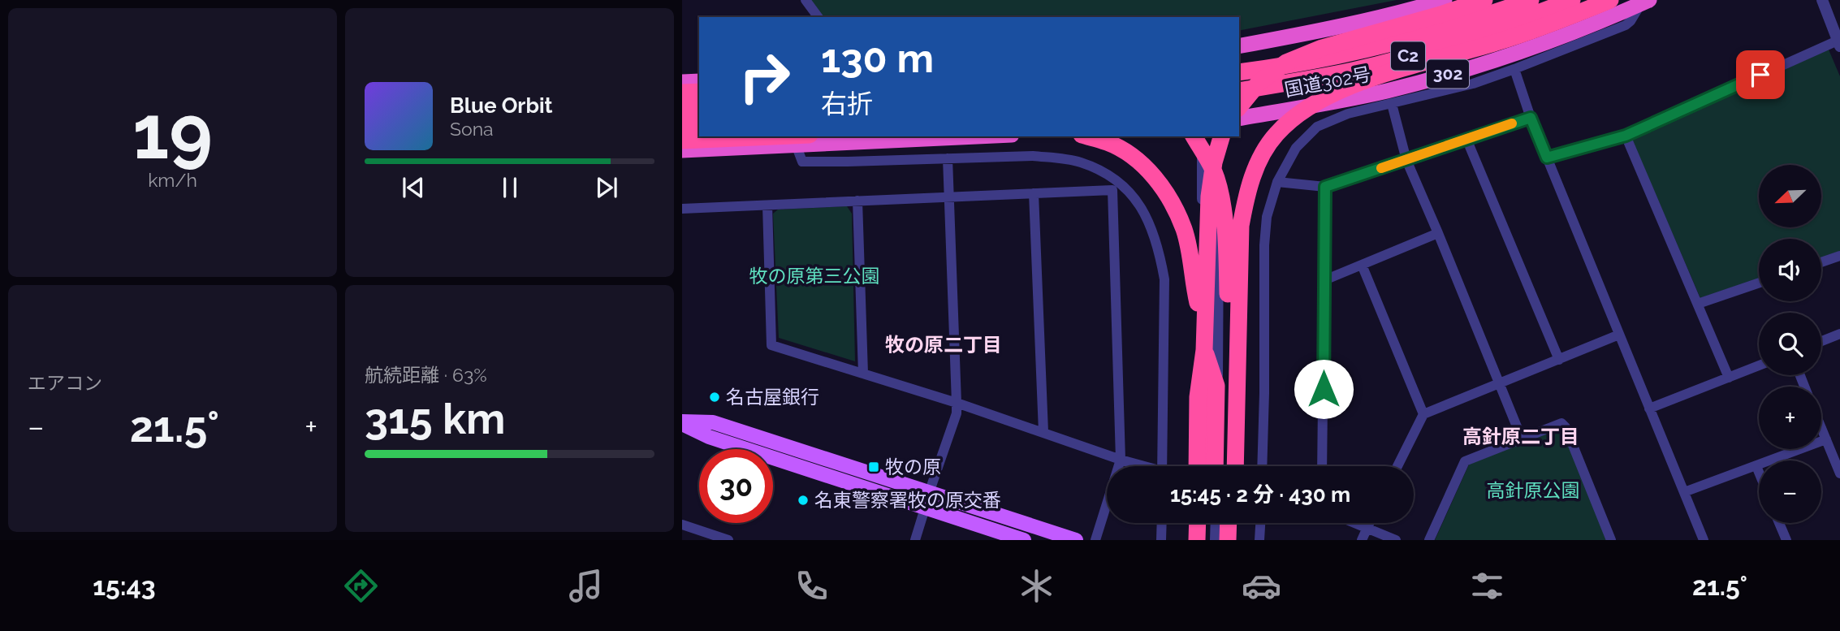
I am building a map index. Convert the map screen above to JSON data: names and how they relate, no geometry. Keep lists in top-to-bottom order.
{
  "streets": {
    "highway": ["C2", "302", "国道302号"]
  },
  "districts": ["牧の原二丁目", "高針原二丁目"],
  "parks": ["牧の原第三公園", "高針原公園"],
  "places": {
    "other": ["名古屋銀行", "名東警察署牧の原交番"],
    "transit": ["牧の原"]
  },
  "north": "bottom left",
  "page": {
    "tile": [
      ["19", "km/h"],
      "エアコン",
      ["航続距離 · 63%", "315 km"]
    ],
    "turn": ["130 m", "右折"],
    "song": ["Blue Orbit", "Sona"],
    "map_buttons": ["+", "−"],
    "heat": ["−", "21.5°", "+"],
    "limit": "30",
    "trip": "15:45 · 2 分 · 430 m",
    "tabs": ["15:43", "21.5°"]
  }
}
